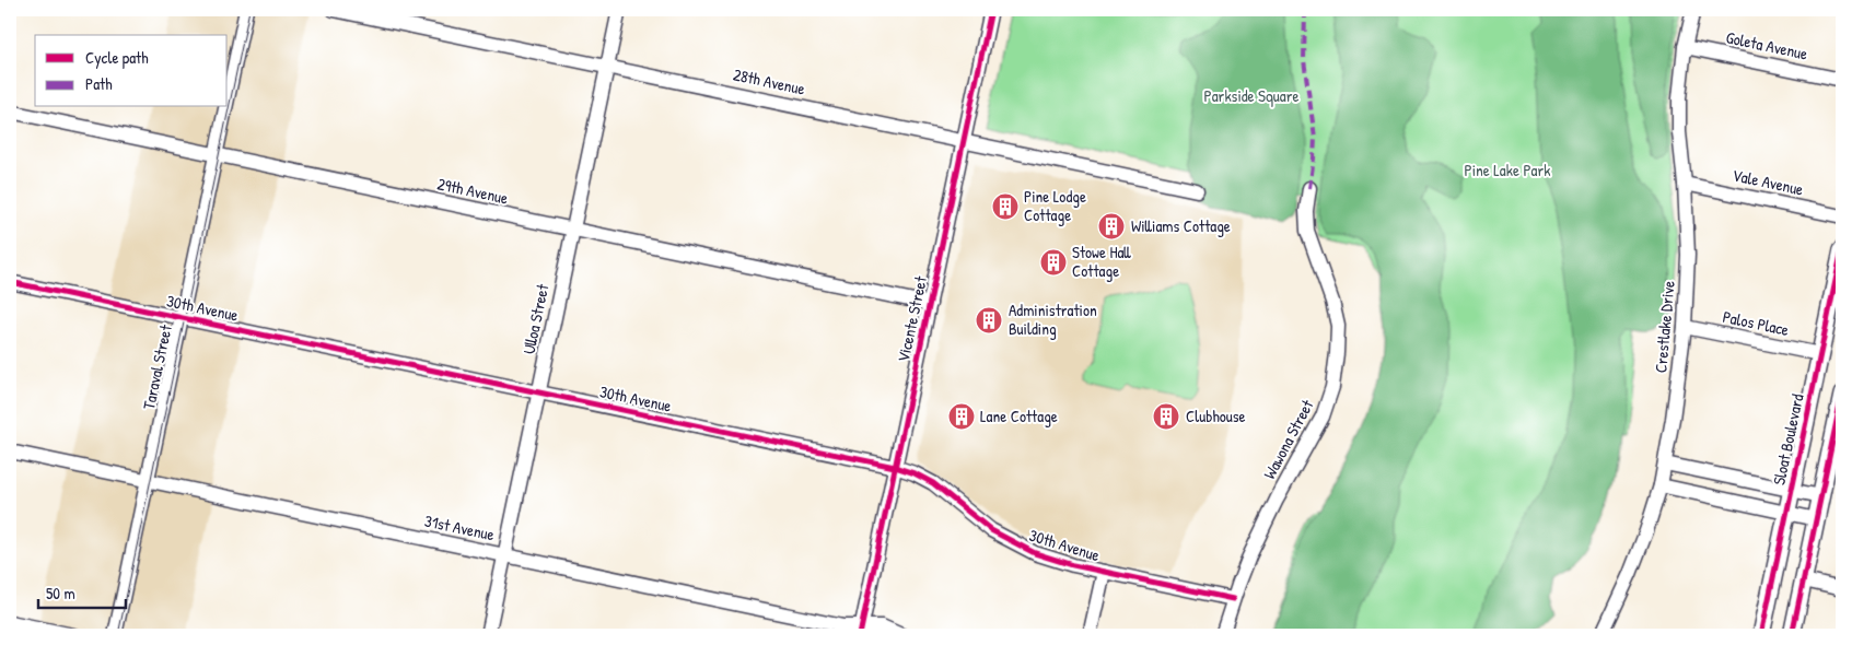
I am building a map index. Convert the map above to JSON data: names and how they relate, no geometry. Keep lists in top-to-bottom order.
{
  "streets": {
    "main road": ["Sloat Boulevard"],
    "street": [
      "Goleta Avenue",
      "28th Avenue",
      "Vale Avenue",
      "29th Avenue",
      "30th Avenue",
      "Ulloa Street",
      "Vicente Street",
      "Palos Place",
      "Crestlake Drive",
      "Taraval Street",
      "Wawona Street",
      "31st Avenue"
    ]
  },
  "crossings": [
    ["Goleta Avenue", "Crestlake Drive"],
    ["28th Avenue", "Ulloa Street"],
    ["28th Avenue", "Vicente Street"],
    ["Vale Avenue", "Crestlake Drive"],
    ["29th Avenue", "Ulloa Street"],
    ["29th Avenue", "Vicente Street"],
    ["29th Avenue", "Taraval Street"],
    ["30th Avenue", "Ulloa Street"],
    ["30th Avenue", "Vicente Street"],
    ["30th Avenue", "Taraval Street"],
    ["30th Avenue", "Wawona Street"],
    ["Ulloa Street", "31st Avenue"],
    ["Vicente Street", "31st Avenue"],
    ["Palos Place", "Crestlake Drive"],
    ["Palos Place", "Sloat Boulevard"],
    ["Taraval Street", "31st Avenue"]
  ],
  "parks": ["Parkside Square", "Pine Lake Park"],
  "places": {
    "building": [
      "Pine Lodge Cottage",
      "Williams Cottage",
      "Stowe Hall Cottage",
      "Administration Building",
      "Lane Cottage",
      "Clubhouse"
    ]
  },
  "legend": ["Cycle path", "Path"],
  "scale_bar": "50 m"
}
